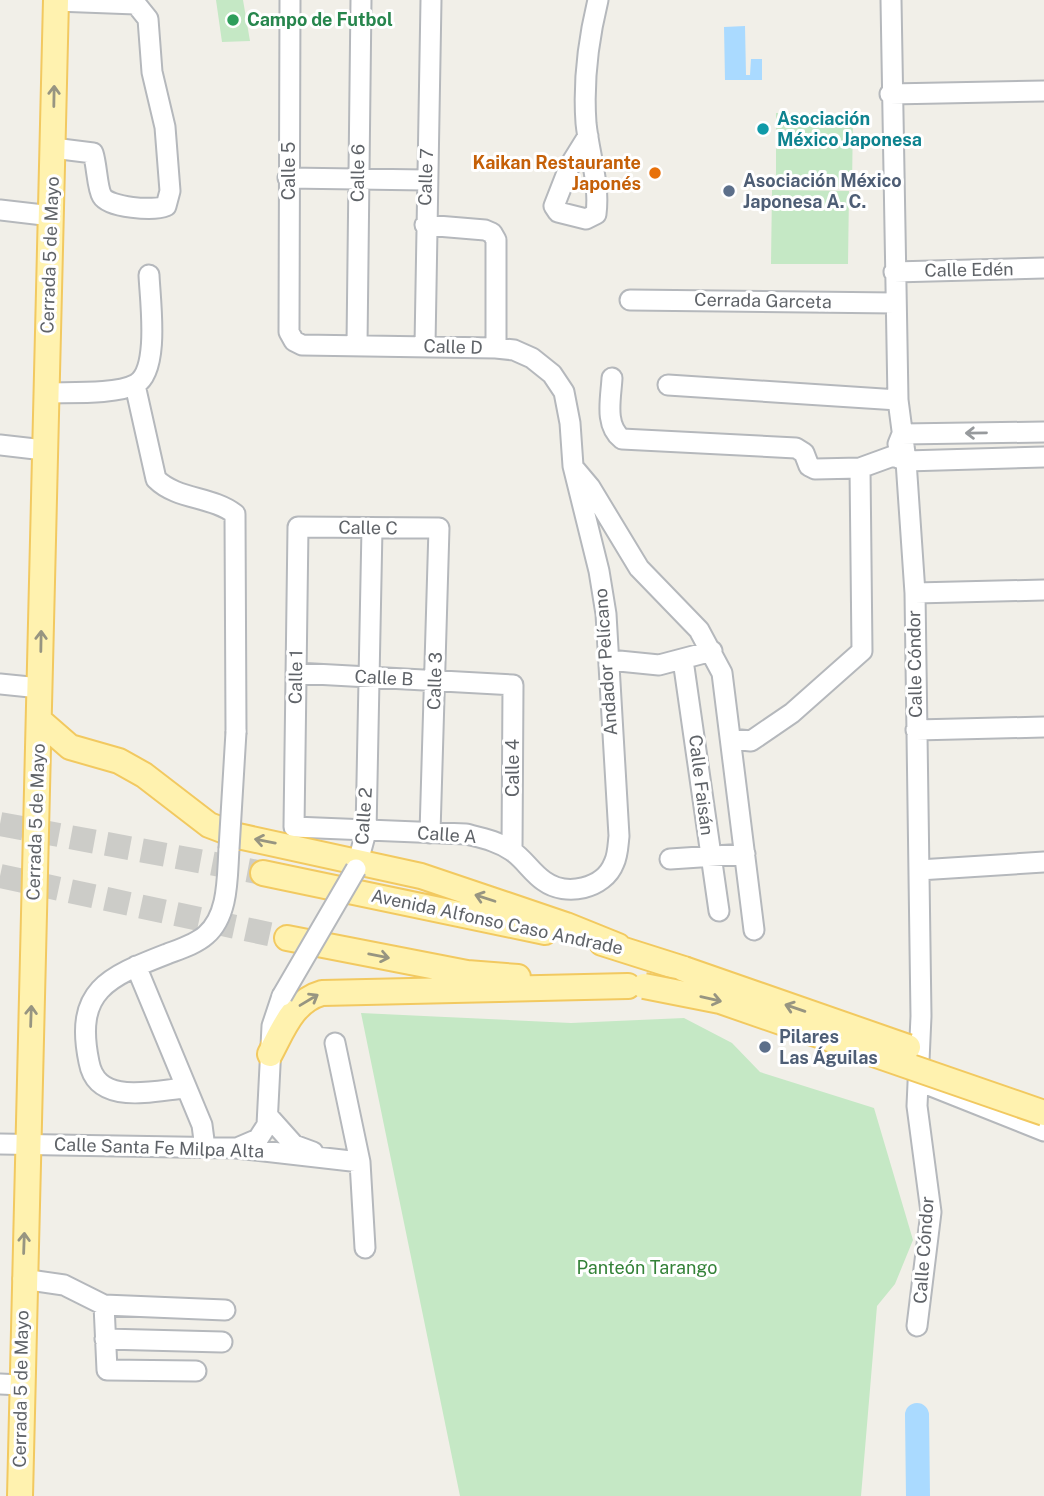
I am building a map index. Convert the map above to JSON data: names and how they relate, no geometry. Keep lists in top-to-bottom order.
{
  "streets": {
    "main road": ["Cerrada 5 de Mayo", "Avenida Alfonso Caso Andrade"],
    "street": [
      "Calle 5",
      "Calle 6",
      "Calle 7",
      "Calle Edén",
      "Cerrada Garceta",
      "Calle D",
      "Calle C",
      "Andador Pelícano",
      "Calle Cóndor",
      "Calle 1",
      "Calle B",
      "Calle 3",
      "Calle 4",
      "Calle Faisán",
      "Calle 2",
      "Calle A",
      "Calle Santa Fe Milpa Alta"
    ]
  },
  "crossings": [
    ["Calle 5", "Calle D"],
    ["Calle 6", "Calle D"],
    ["Calle 7", "Calle D"],
    ["Cerrada 5 de Mayo", "Calle Santa Fe Milpa Alta"],
    ["Calle Edén", "Calle Cóndor"],
    ["Cerrada Garceta", "Calle Cóndor"],
    ["Calle D", "Andador Pelícano"],
    ["Calle C", "Calle 1"],
    ["Calle C", "Calle 3"],
    ["Calle C", "Calle 2"],
    ["Andador Pelícano", "Calle A"],
    ["Calle 1", "Calle B"],
    ["Calle 1", "Calle A"],
    ["Calle B", "Calle 3"],
    ["Calle B", "Calle 4"],
    ["Calle B", "Calle 2"],
    ["Calle 3", "Calle A"],
    ["Calle 4", "Calle A"],
    ["Calle 2", "Calle A"]
  ],
  "one_way": ["Cerrada 5 de Mayo"],
  "parks": ["Panteón Tarango"],
  "places": [
    "Campo de Futbol",
    "Asociación México Japonesa",
    "Kaikan Restaurante Japonés",
    "Asociación México Japonesa A. C.",
    "Pilares Las Águilas"
  ]
}
